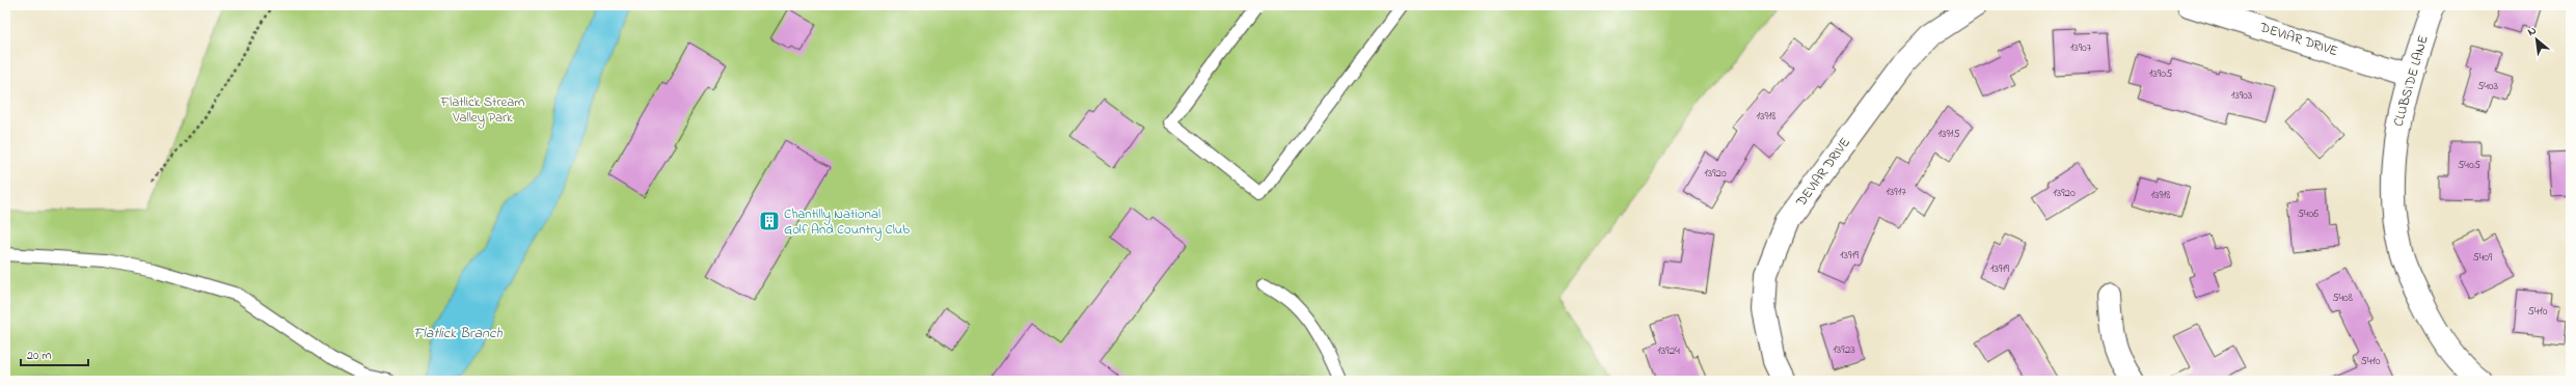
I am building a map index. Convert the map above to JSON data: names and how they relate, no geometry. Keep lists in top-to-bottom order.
{
  "streets": {
    "street": ["DEVIAR DRIVE", "CLUBSIDE LANE"]
  },
  "crossings": [
    ["DEVIAR DRIVE", "CLUBSIDE LANE"]
  ],
  "water": ["Flatlick Branch"],
  "parks": ["Flatlick Stream Valley Park"],
  "places": {
    "building": ["Chantilly National Golf And Country Club"]
  },
  "house_numbers": [
    "13907",
    "13905",
    "5403",
    "13903",
    "13918",
    "13915",
    "5405",
    "13920",
    "13917",
    "13920",
    "13918",
    "5406",
    "13919",
    "5409",
    "13919",
    "5408",
    "5410",
    "13923",
    "13924",
    "5410"
  ],
  "scale_bar": "20 m",
  "north": "top left"
}
